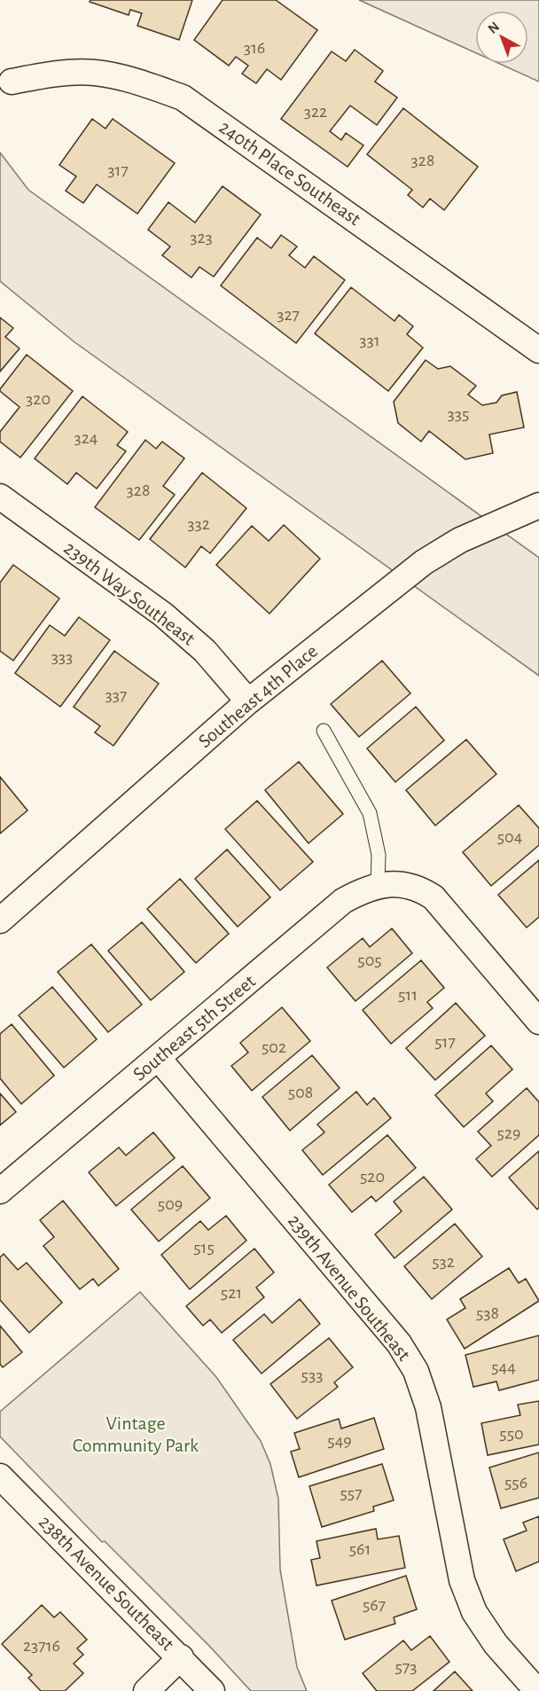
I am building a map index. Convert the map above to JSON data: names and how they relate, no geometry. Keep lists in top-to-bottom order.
{
  "streets": {
    "street": [
      "240th Place Southeast",
      "239th Way Southeast",
      "Southeast 4th Place",
      "Southeast 5th Street",
      "239th Avenue Southeast",
      "238th Avenue Southeast"
    ]
  },
  "crossings": [
    ["239th Way Southeast", "Southeast 4th Place"],
    ["Southeast 5th Street", "239th Avenue Southeast"]
  ],
  "parks": ["Vintage Community Park"],
  "house_numbers": [
    "316",
    "322",
    "328",
    "317",
    "323",
    "327",
    "331",
    "320",
    "335",
    "324",
    "328",
    "332",
    "333",
    "337",
    "504",
    "505",
    "511",
    "517",
    "502",
    "508",
    "529",
    "520",
    "509",
    "515",
    "532",
    "521",
    "538",
    "544",
    "533",
    "550",
    "549",
    "556",
    "557",
    "561",
    "567",
    "23716",
    "573"
  ],
  "north": "top left"
}
